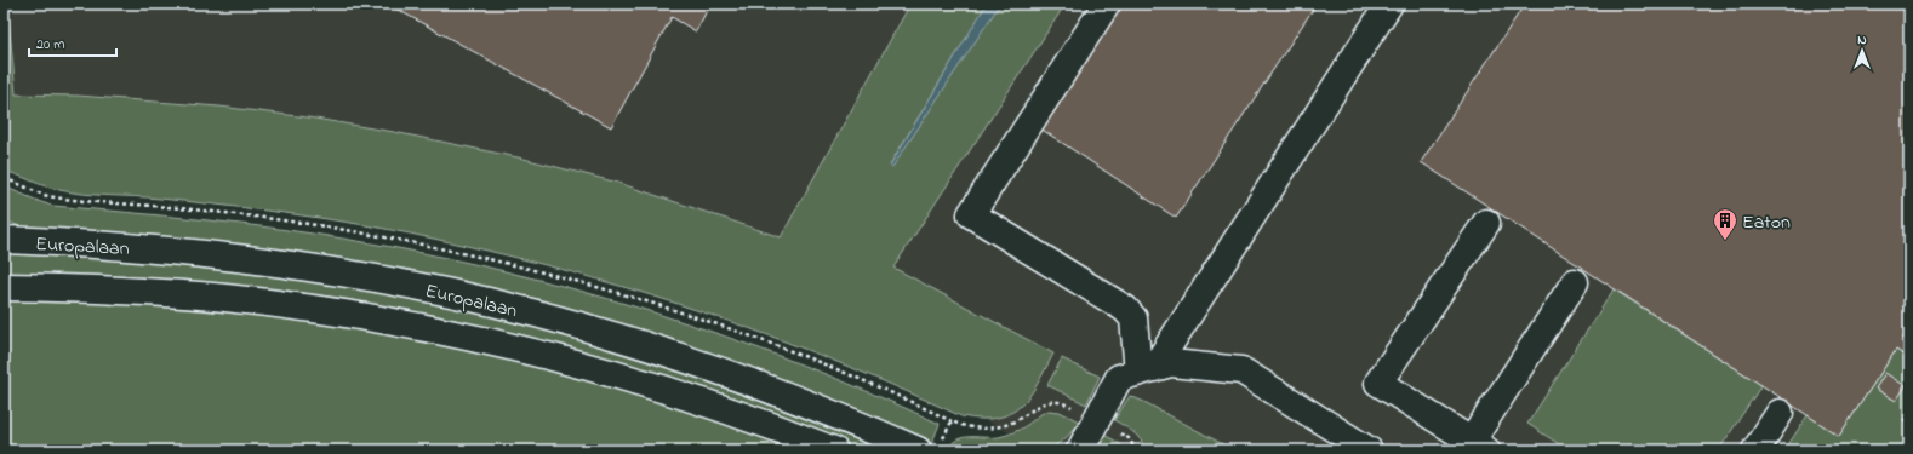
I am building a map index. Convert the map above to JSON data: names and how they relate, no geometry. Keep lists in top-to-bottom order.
{
  "streets": {
    "street": ["Europalaan"]
  },
  "places": {
    "building": ["Eaton"]
  },
  "scale_bar": "20 m",
  "north": "top"
}
